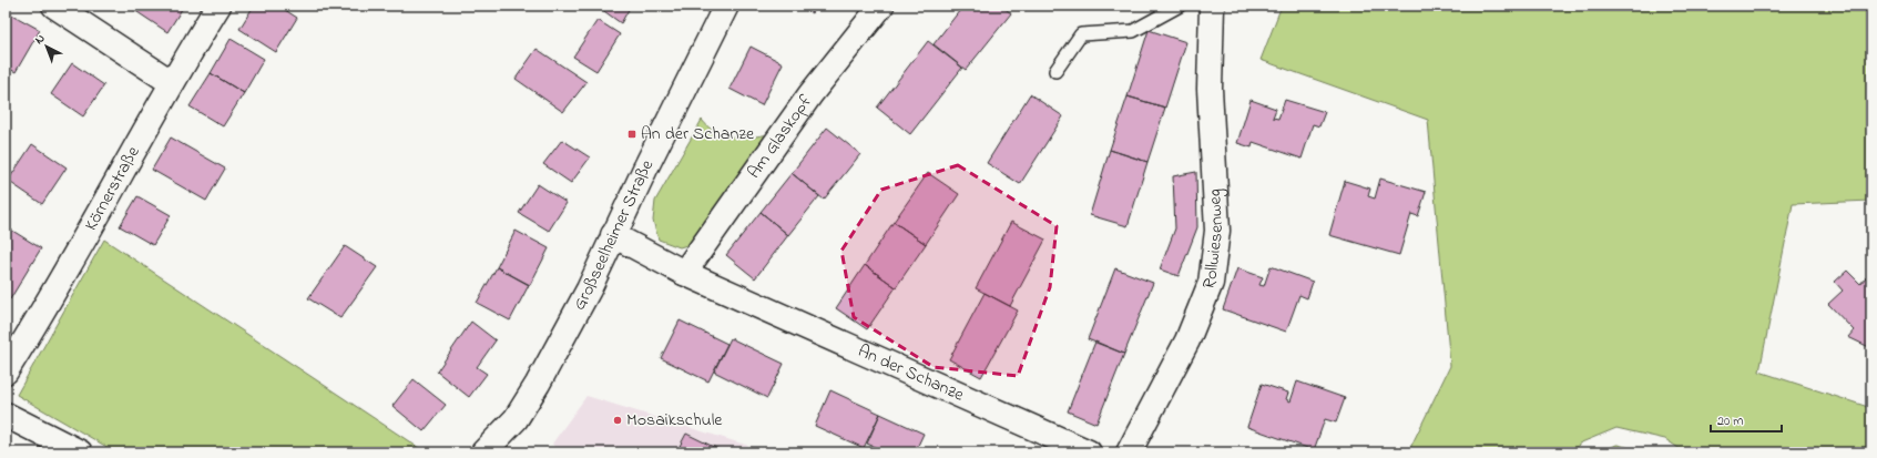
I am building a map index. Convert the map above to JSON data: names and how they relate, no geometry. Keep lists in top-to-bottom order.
{
  "streets": {
    "street": [
      "Am Glaskopf",
      "Körnerstraße",
      "Großseelheimer Straße",
      "Rollwiesenweg",
      "An der Schanze"
    ]
  },
  "crossings": [
    ["Am Glaskopf", "An der Schanze"],
    ["Großseelheimer Straße", "An der Schanze"]
  ],
  "places": {
    "transit": ["An der Schanze"],
    "other": ["Mosaikschule"]
  },
  "scale_bar": "20 m",
  "north": "top left"
}
